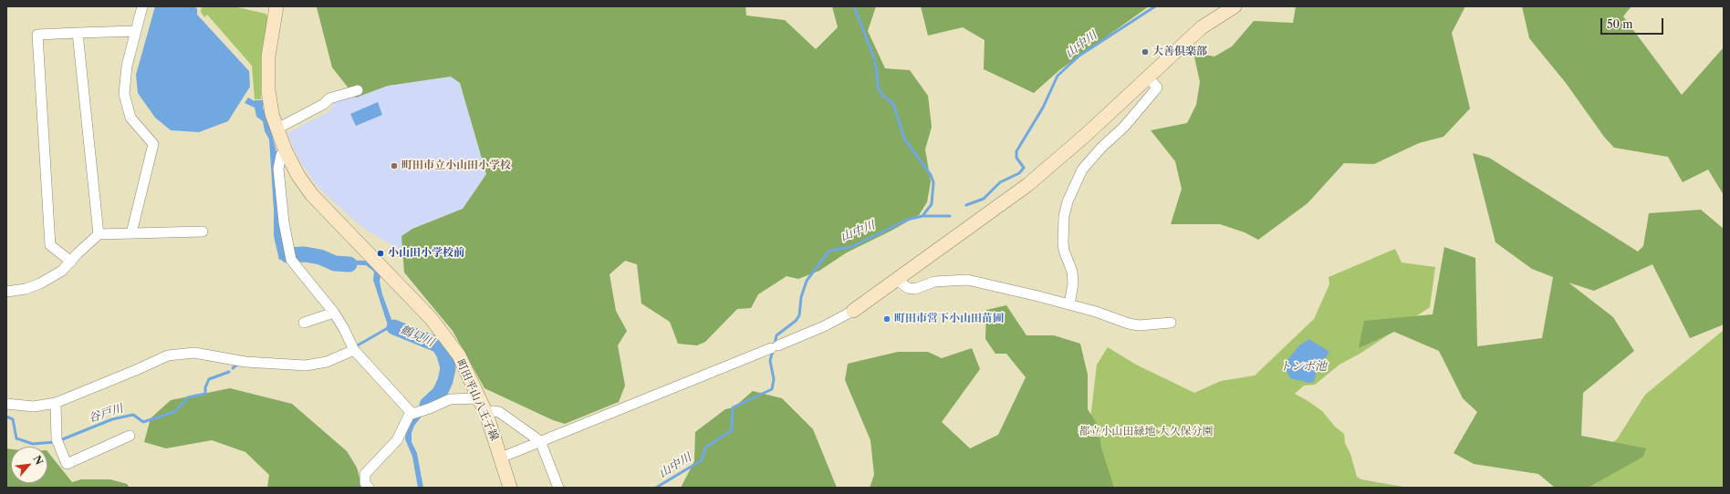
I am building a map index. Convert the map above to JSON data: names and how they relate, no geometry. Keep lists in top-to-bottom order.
{
  "streets": {
    "main road": ["町田平山八王子線"]
  },
  "water": [
    "山中川",
    "鶴見川",
    "トンボ池",
    "谷戸川"
  ],
  "parks": ["都立小山田緑地 大久保分園"],
  "places": [
    "大善倶楽部",
    "町田市立小山田小学校",
    "小山田小学校前",
    "町田市営下小山田苗圃"
  ],
  "scale_bar": "50 m",
  "north": "top right"
}
